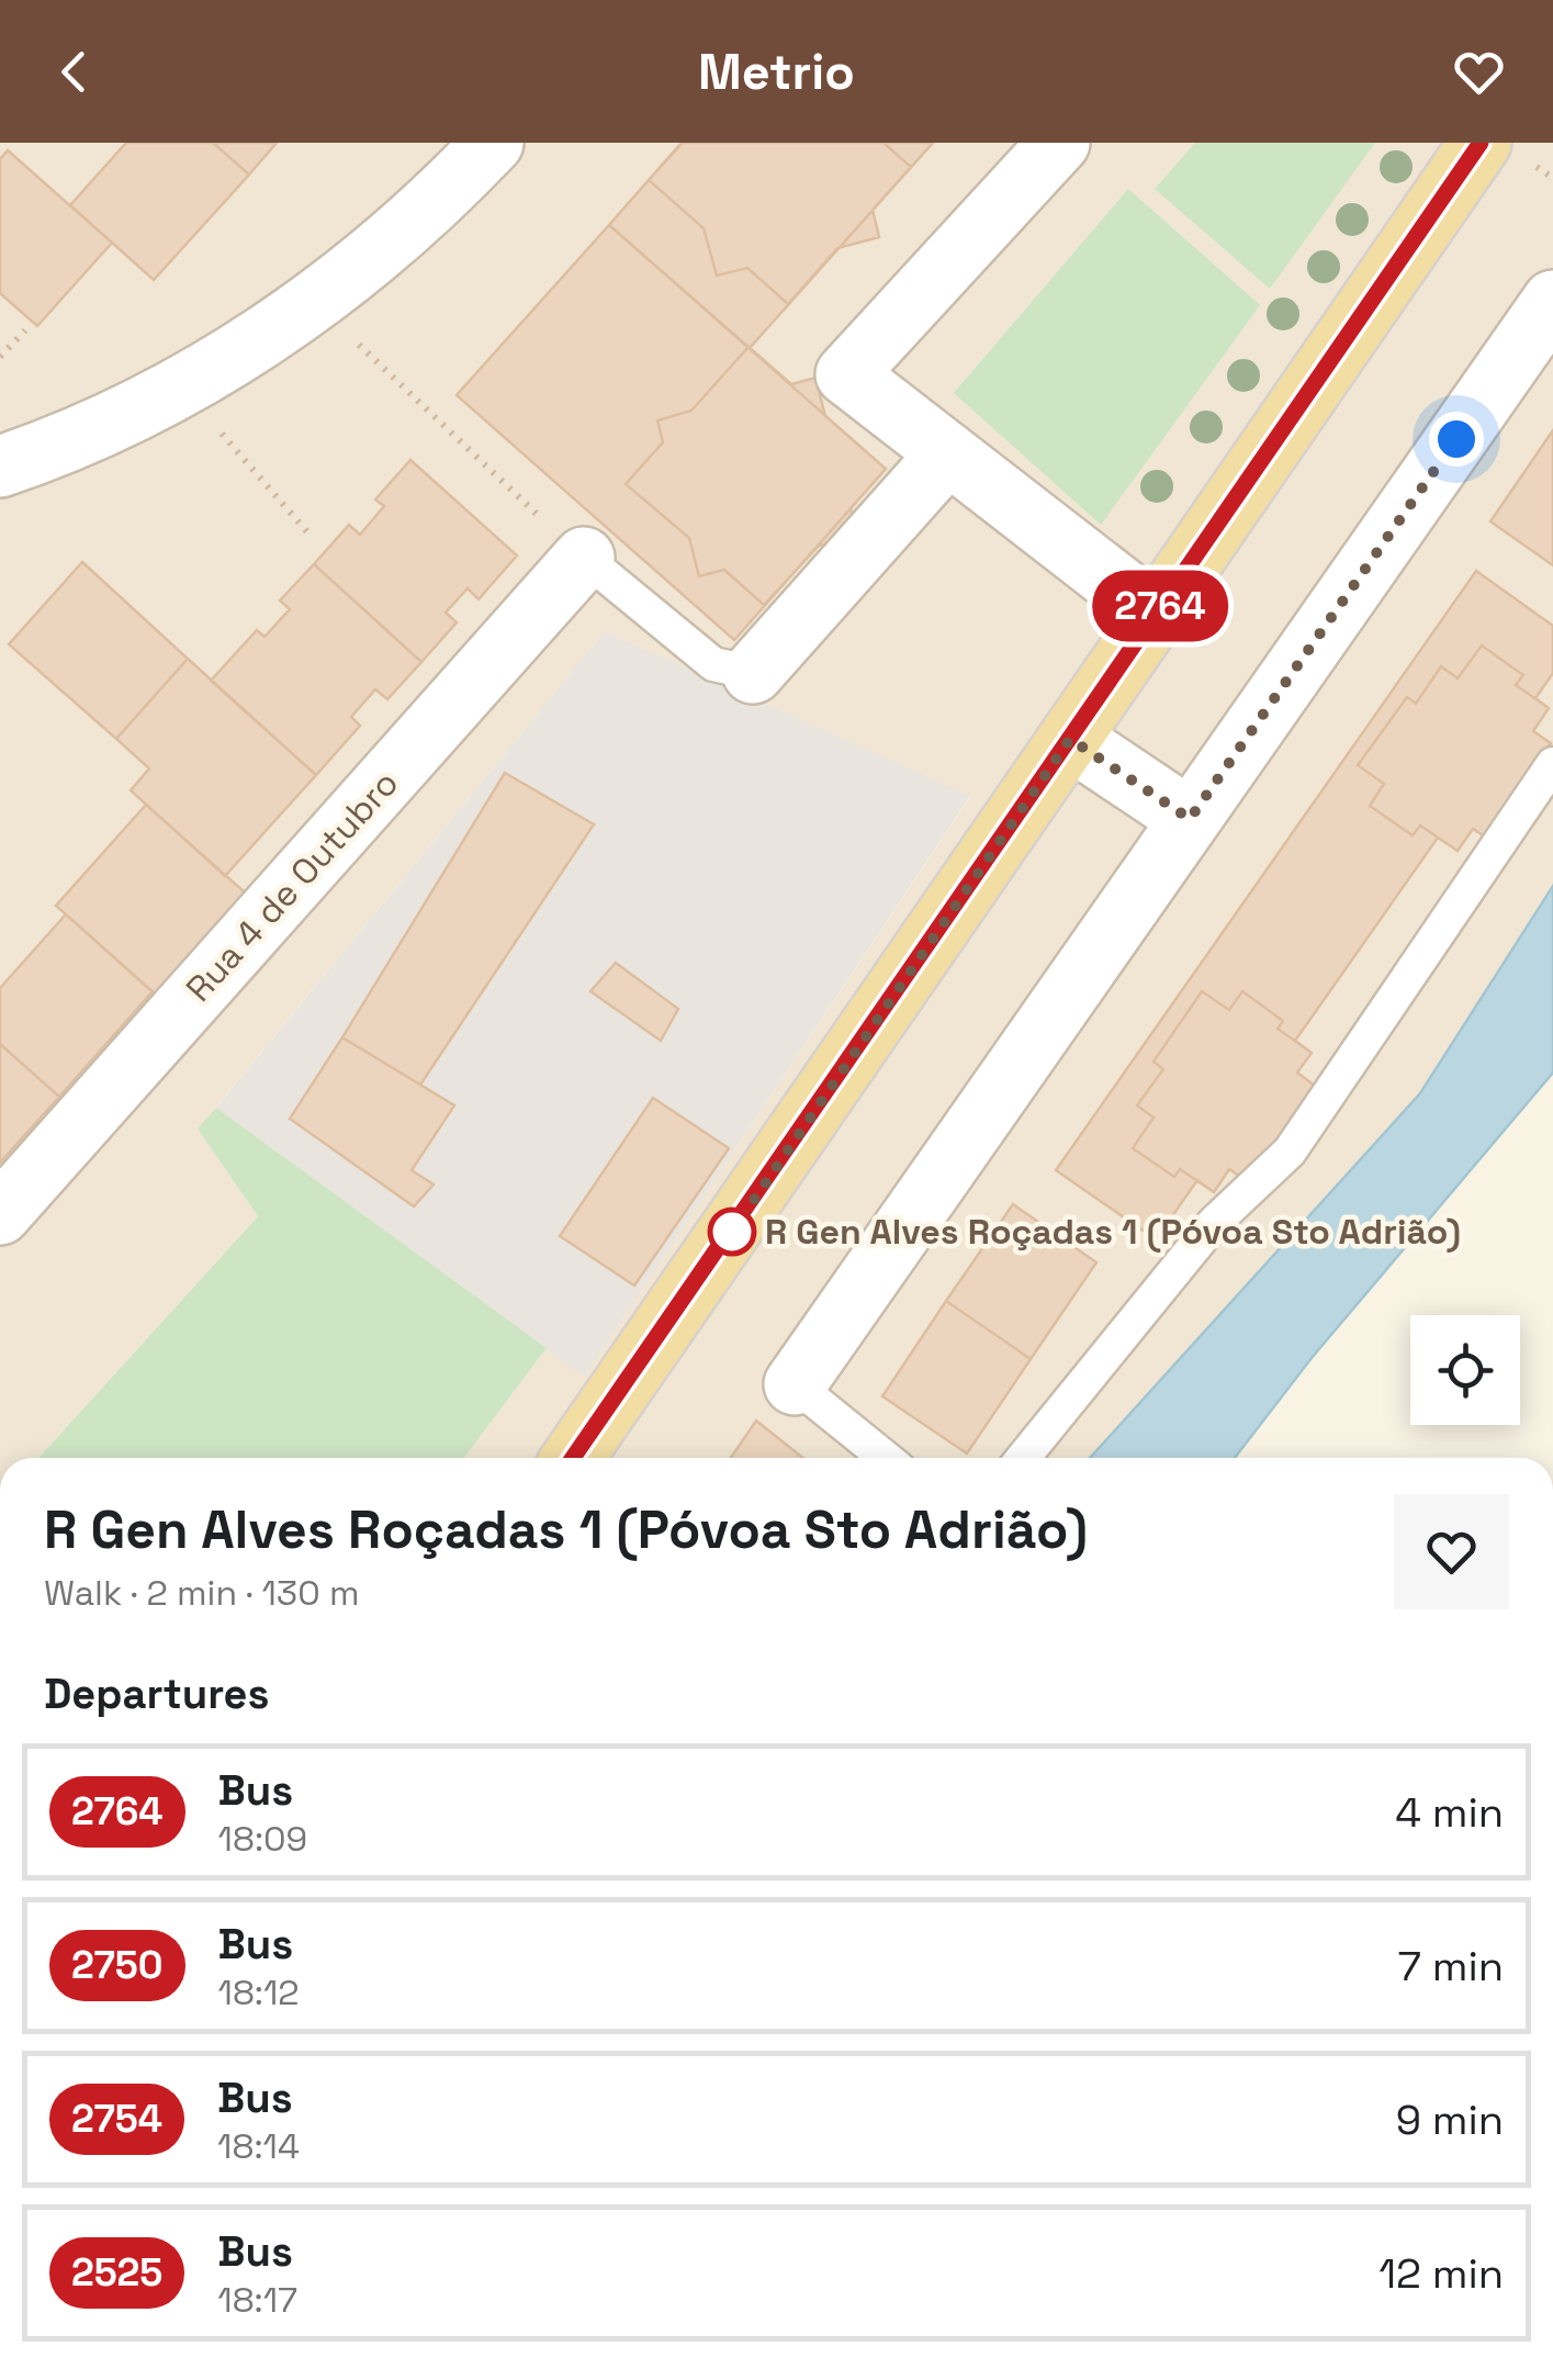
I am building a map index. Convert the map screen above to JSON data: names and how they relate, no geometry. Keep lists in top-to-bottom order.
{
  "streets": {
    "street": ["Rua 4 de Outubro"]
  },
  "places": ["R Gen Alves Roçadas 1 (Póvoa Sto Adrião)"],
  "lines": ["bus line 2764"],
  "page": {
    "header": "Metrio",
    "on_map": "2764",
    "heading": [
      ["R Gen Alves Roçadas 1 (Póvoa Sto Adrião)", "Walk · 2 min · 130 m"],
      "Departures"
    ],
    "list": [
      {
        "mark": "2764",
        "name": "Bus",
        "note": "18:09",
        "value": "4 min"
      },
      {
        "mark": "2750",
        "name": "Bus",
        "note": "18:12",
        "value": "7 min"
      },
      {
        "mark": "2754",
        "name": "Bus",
        "note": "18:14",
        "value": "9 min"
      },
      {
        "mark": "2525",
        "name": "Bus",
        "note": "18:17",
        "value": "12 min"
      }
    ]
  }
}
